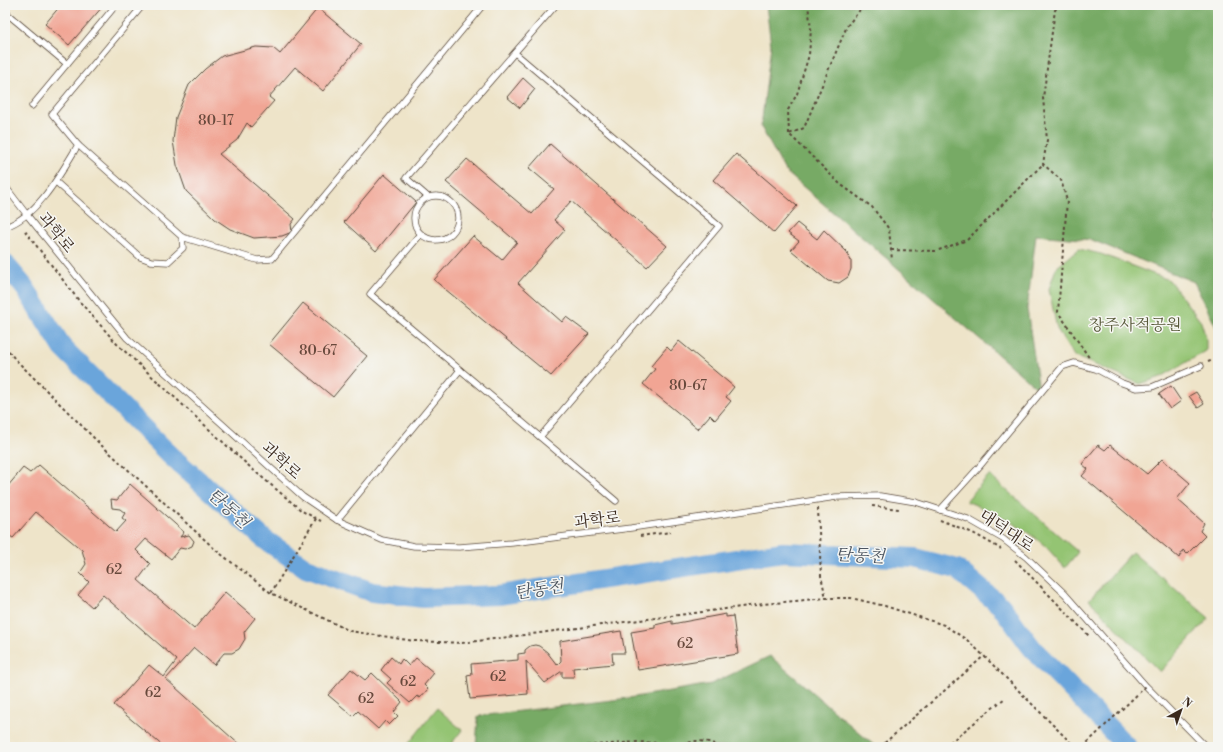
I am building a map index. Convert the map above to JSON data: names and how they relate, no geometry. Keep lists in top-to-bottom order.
{
  "streets": {
    "lane": ["과학로", "대덕대로"]
  },
  "crossings": [
    ["과학로", "대덕대로"]
  ],
  "water": ["탄동천"],
  "parks": ["창주사적공원"],
  "house_numbers": [
    "80-17",
    "80-67",
    "80-67",
    "62",
    "62",
    "62",
    "62",
    "62",
    "62"
  ],
  "north": "top right"
}
